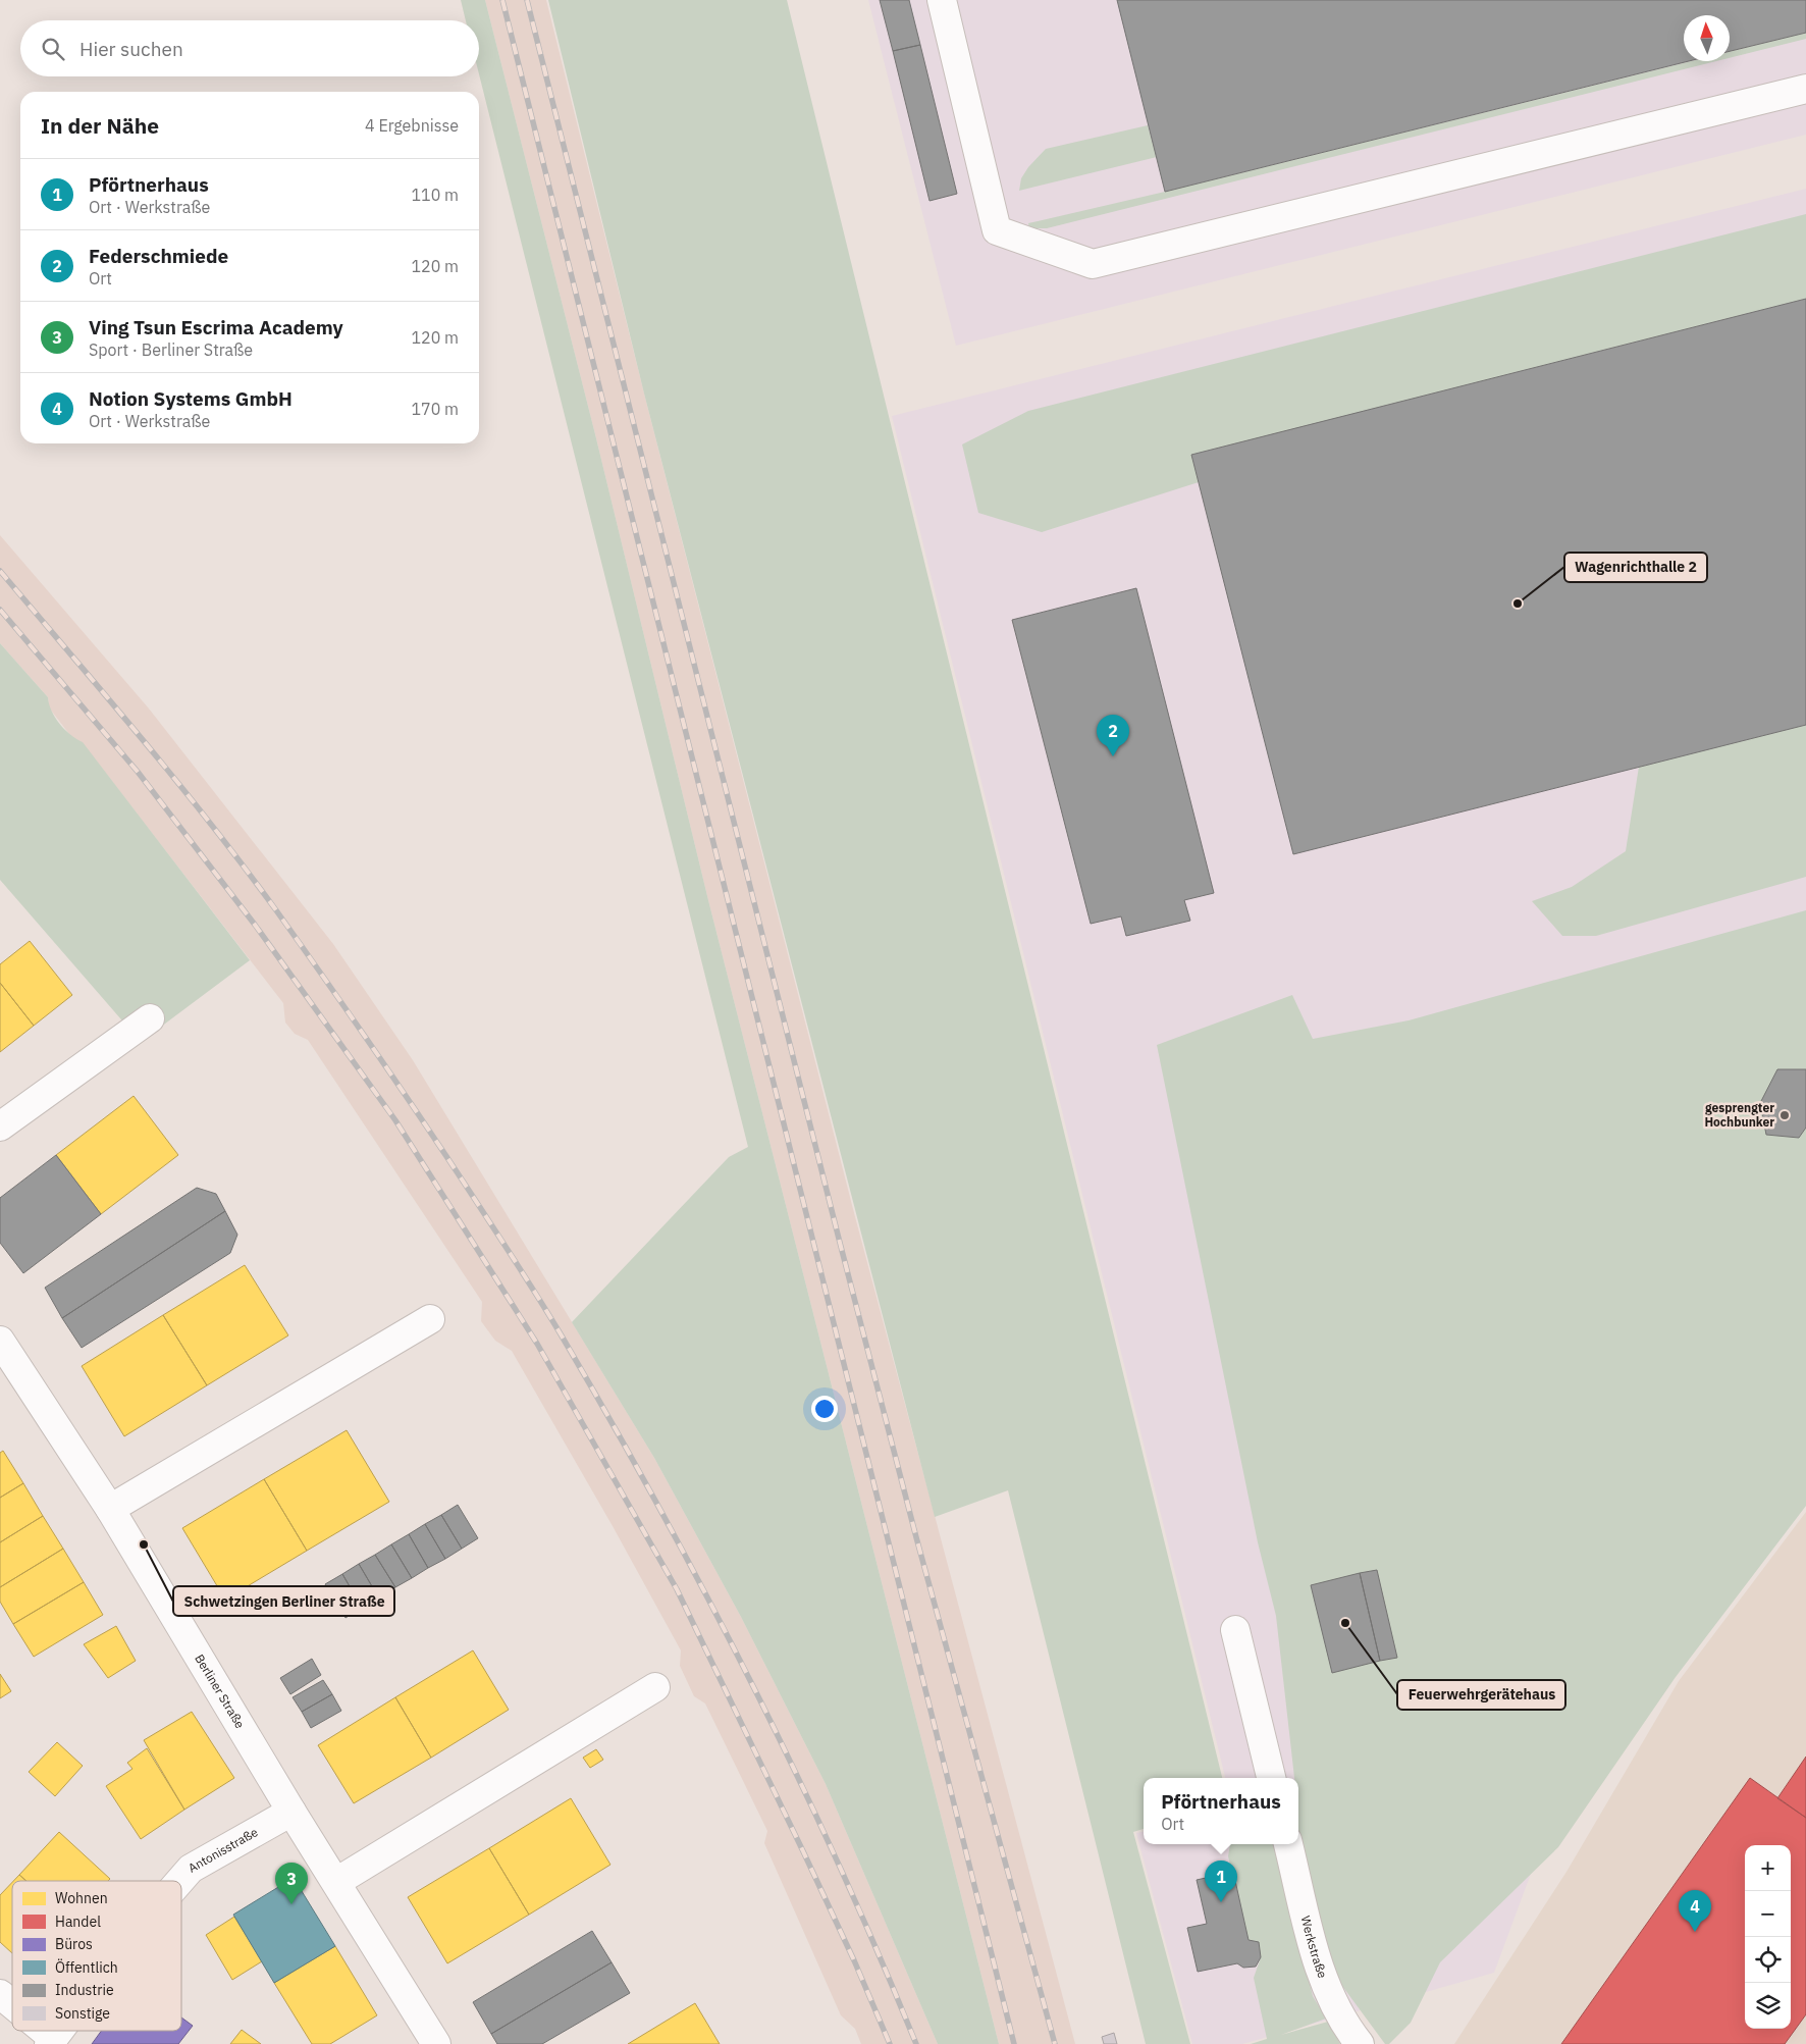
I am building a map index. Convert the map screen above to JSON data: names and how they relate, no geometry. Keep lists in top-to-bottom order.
{
  "streets": {
    "street": ["Berliner Straße", "Antonisstraße", "Werkstraße"]
  },
  "crossings": [
    ["Berliner Straße", "Antonisstraße"]
  ],
  "places": [
    "Wagenrichthalle 2",
    "gesprengter Hochbunker",
    "Schwetzingen Berliner Straße",
    "Feuerwehrgerätehaus"
  ],
  "legend": [
    "Wohnen",
    "Handel",
    "Büros",
    "Öffentlich",
    "Industrie",
    "Sonstige"
  ],
  "north": "top",
  "page": {
    "search": "Hier suchen",
    "heading": ["In der Nähe", "4 Ergebnisse"],
    "list": [
      {
        "mark": "1",
        "name": "Pförtnerhaus",
        "note": "Ort · Werkstraße",
        "value": "110 m"
      },
      {
        "mark": "2",
        "name": "Federschmiede",
        "note": "Ort",
        "value": "120 m"
      },
      {
        "mark": "3",
        "name": "Ving Tsun Escrima Academy",
        "note": "Sport · Berliner Straße",
        "value": "120 m"
      },
      {
        "mark": "4",
        "name": "Notion Systems GmbH",
        "note": "Ort · Werkstraße",
        "value": "170 m"
      }
    ],
    "pins": [
      "2",
      "1",
      "3",
      "4"
    ],
    "popup": ["Pförtnerhaus", "Ort"],
    "map_buttons": ["+", "−"]
  }
}
